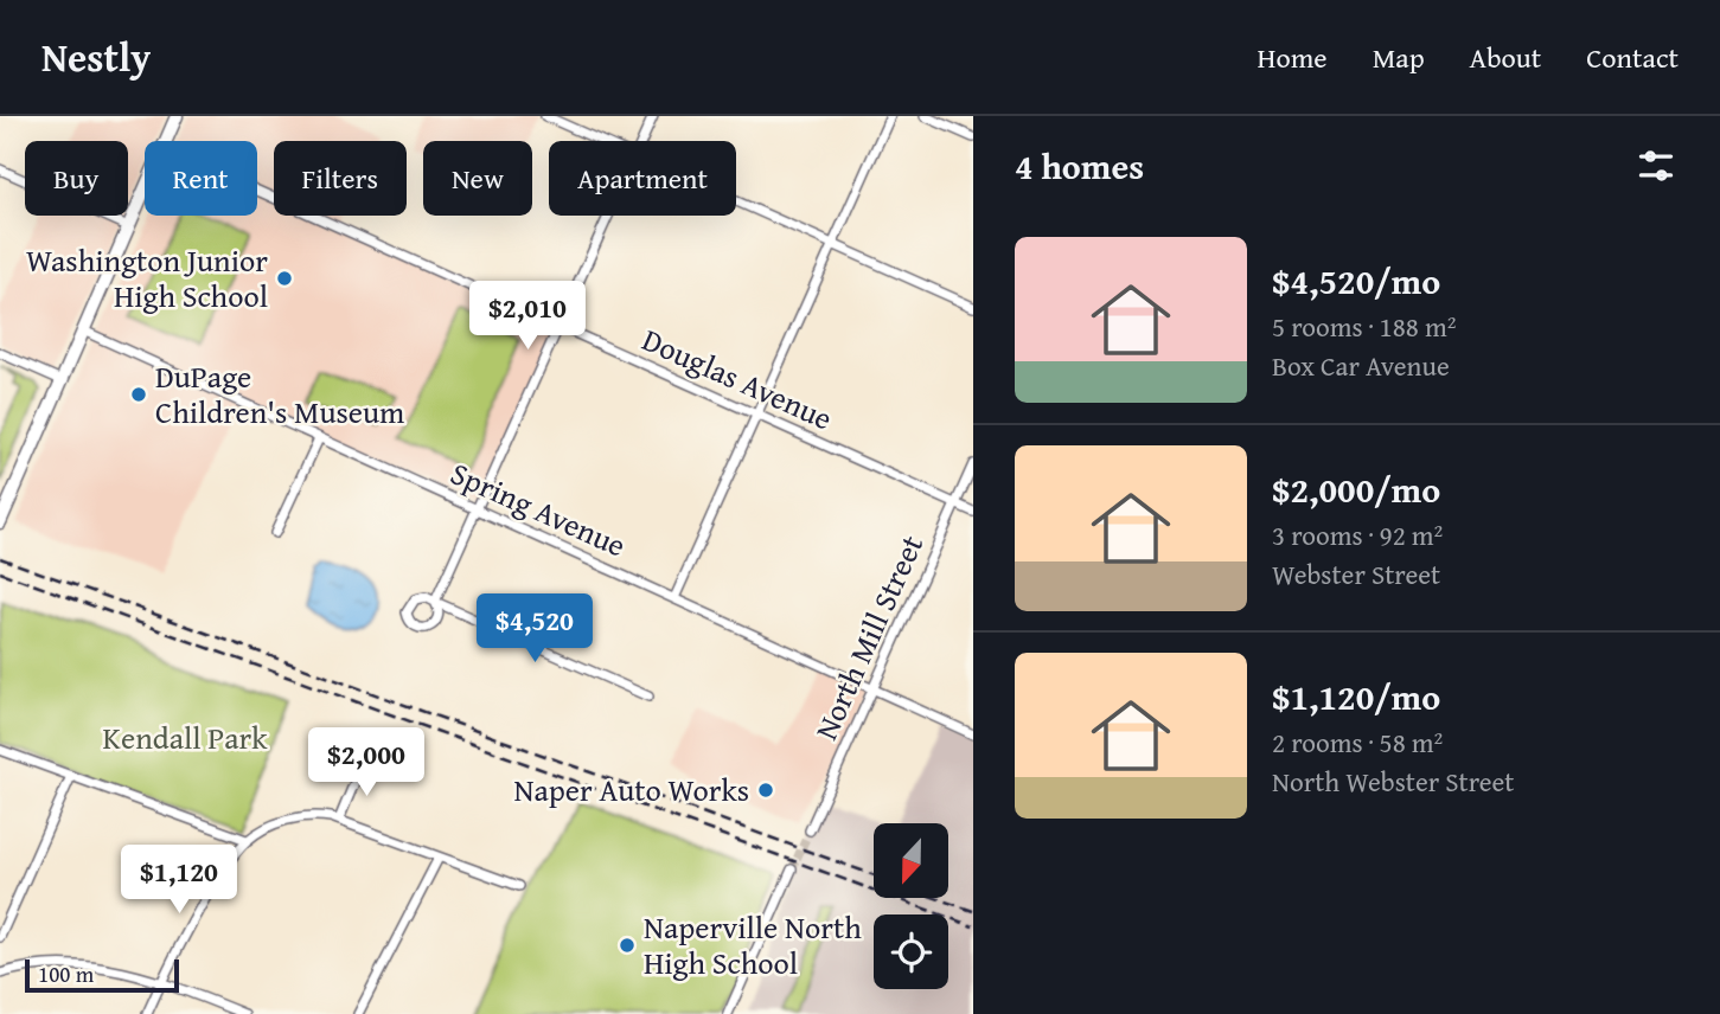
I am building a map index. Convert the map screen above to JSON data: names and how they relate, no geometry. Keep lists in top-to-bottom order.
{
  "streets": {
    "street": ["Douglas Avenue", "Spring Avenue", "North Mill Street"]
  },
  "crossings": [
    ["Douglas Avenue", "North Mill Street"],
    ["Spring Avenue", "North Mill Street"]
  ],
  "parks": ["Kendall Park"],
  "places": [
    "Washington Junior High School",
    "DuPage Children's Museum",
    "Naper Auto Works",
    "Naperville North High School"
  ],
  "scale_bar": "100 m",
  "north": "bottom",
  "page": {
    "header": "Nestly",
    "nav": [
      "Home",
      "Map",
      "About",
      "Contact"
    ],
    "heading": "4 homes",
    "chip": [
      "Buy",
      "Rent",
      "Filters",
      "New",
      "Apartment"
    ],
    "list": [
      {
        "name": "$4,520/mo",
        "note": "5 rooms · 188 m² · Box Car Avenue"
      },
      {
        "name": "$2,000/mo",
        "note": "3 rooms · 92 m² · Webster Street"
      },
      {
        "name": "$1,120/mo",
        "note": "2 rooms · 58 m² · North Webster Street"
      }
    ],
    "price": [
      "$2,010",
      "$4,520",
      "$2,000",
      "$1,120"
    ],
    "scale": "100 m"
  }
}
